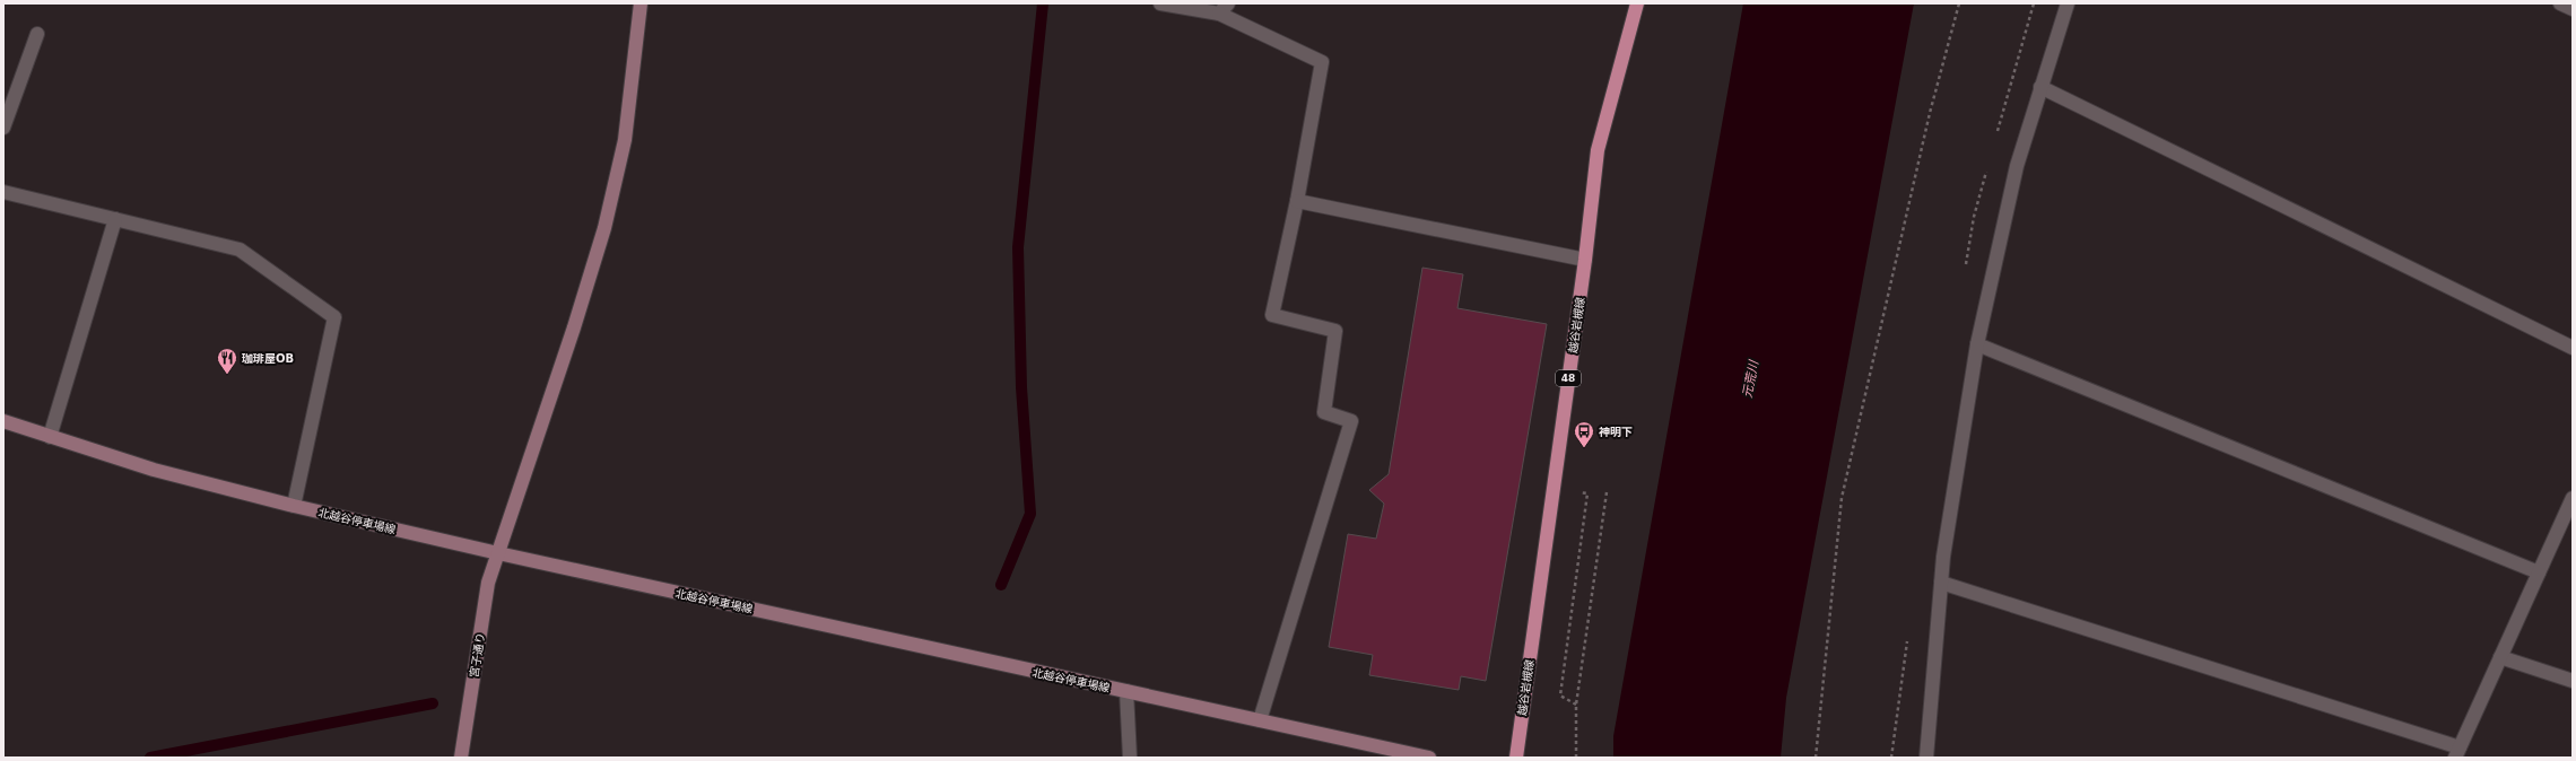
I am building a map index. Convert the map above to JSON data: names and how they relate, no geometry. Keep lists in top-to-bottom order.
{
  "streets": {
    "main road": [
      "越谷岩槻線",
      "48",
      "北越谷停車場線",
      "宮子通り"
    ]
  },
  "crossings": [
    ["北越谷停車場線", "宮子通り"]
  ],
  "water": ["元荒川"],
  "places": {
    "restaurant": ["珈琲屋OB"],
    "bus stop": ["神明下"]
  }
}
